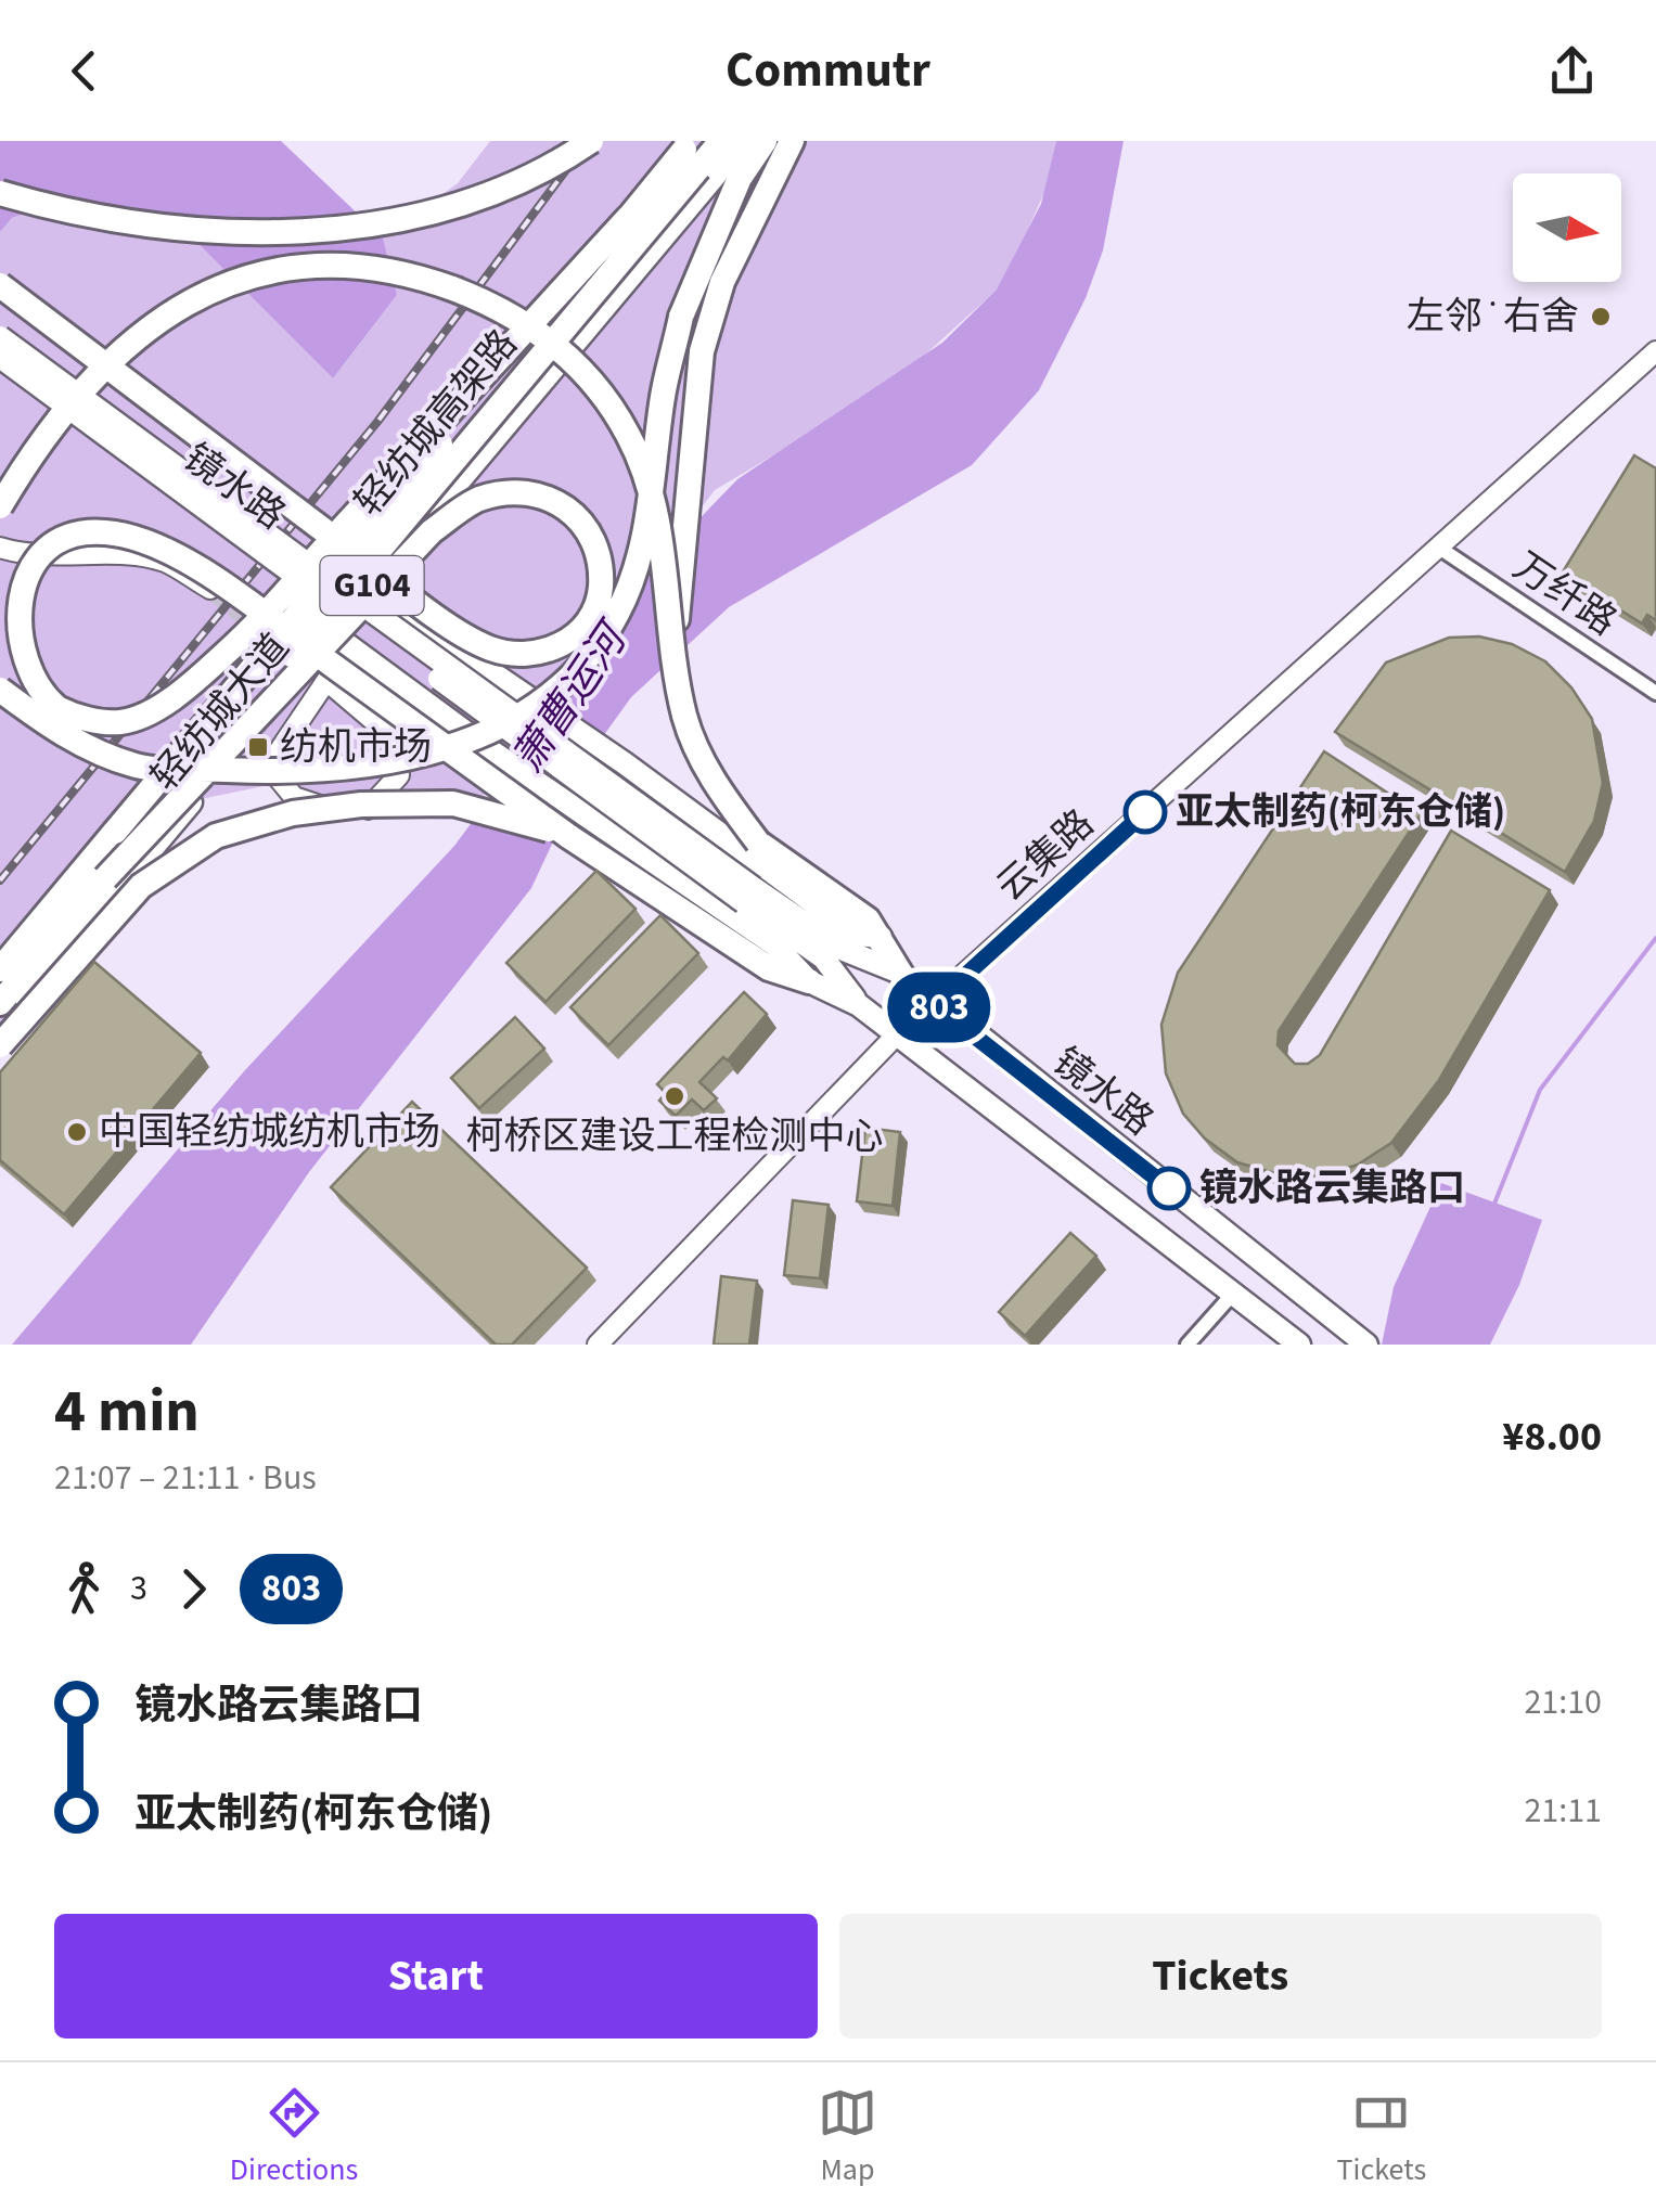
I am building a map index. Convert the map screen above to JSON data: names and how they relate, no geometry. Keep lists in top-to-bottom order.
{
  "streets": {
    "highway": ["轻纺城高架路"],
    "main road": ["镜水路", "G104", "轻纺城大道"],
    "street": ["万纤路", "云集路"]
  },
  "crossings": [
    ["镜水路", "云集路"],
    ["万纤路", "云集路"]
  ],
  "water": ["萧曹运河"],
  "places": {
    "other": [
      "左邻˙右舍",
      "亚太制药(柯东仓储)",
      "柯桥区建设工程检测中心",
      "中国轻纺城纺机市场",
      "镜水路云集路口"
    ],
    "transit": ["纺机市场"]
  },
  "lines": ["bus line 803"],
  "north": "right",
  "page": {
    "header": "Commutr",
    "on_map": "803",
    "heading": ["4 min", "21:07 – 21:11 · Bus", "¥8.00"],
    "legs": ["3", "803"],
    "list": [
      {
        "name": "镜水路云集路口",
        "value": "21:10"
      },
      {
        "name": "亚太制药(柯东仓储)",
        "value": "21:11"
      }
    ],
    "buttons": ["Start", "Tickets"],
    "tabs": ["Directions", "Map", "Tickets"]
  }
}
